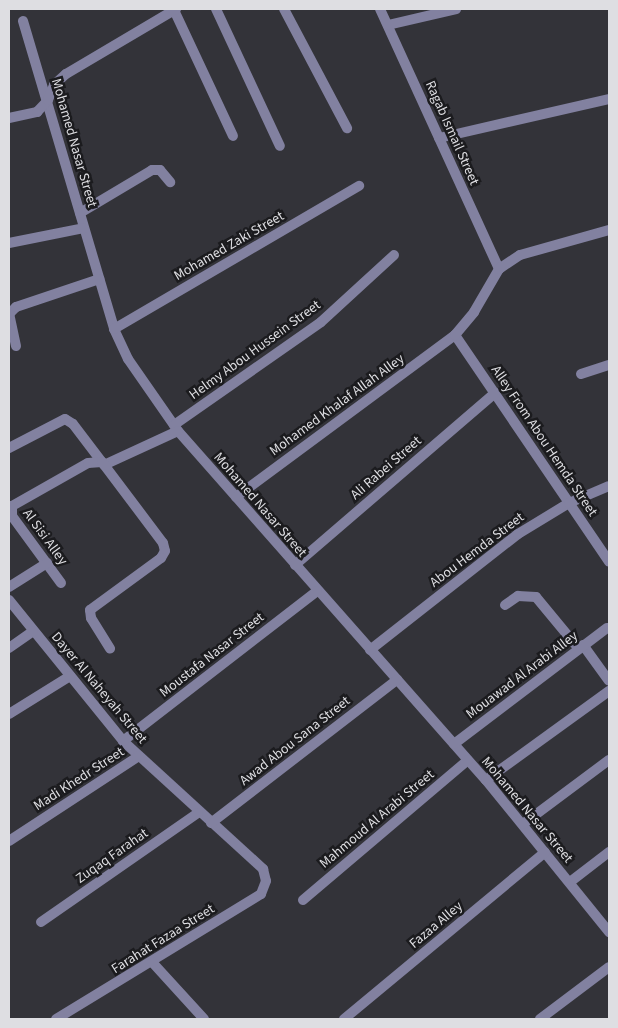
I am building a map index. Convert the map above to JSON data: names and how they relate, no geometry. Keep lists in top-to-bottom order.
{
  "streets": {
    "street": [
      "Ragab Ismail Street",
      "Mohamed Nasar Street",
      "Mohamed Zaki Street",
      "Helmy Abou Hussein Street",
      "Mohamed Khalaf Allah Alley",
      "Alley From Abou Hemda Street",
      "Ali Rabei Street",
      "Al Sisi Alley",
      "Abou Hemda Street",
      "Moustafa Nasar Street",
      "Mouawad Al Arabi Alley",
      "Dayer Al Naheyah Street",
      "Awad Abou Sana Street",
      "Madi Khedr Street",
      "Mahmoud Al Arabi Street",
      "Zuqaq Farahat",
      "Fazaa Alley",
      "Farahat Fazaa Street"
    ]
  },
  "crossings": [
    ["Ragab Ismail Street", "Mohamed Khalaf Allah Alley"],
    ["Mohamed Nasar Street", "Mohamed Zaki Street"],
    ["Mohamed Nasar Street", "Helmy Abou Hussein Street"],
    ["Mohamed Nasar Street", "Mohamed Khalaf Allah Alley"],
    ["Mohamed Nasar Street", "Ali Rabei Street"],
    ["Mohamed Nasar Street", "Abou Hemda Street"],
    ["Mohamed Nasar Street", "Moustafa Nasar Street"],
    ["Mohamed Nasar Street", "Mouawad Al Arabi Alley"],
    ["Mohamed Nasar Street", "Awad Abou Sana Street"],
    ["Mohamed Nasar Street", "Mahmoud Al Arabi Street"],
    ["Mohamed Nasar Street", "Fazaa Alley"],
    ["Helmy Abou Hussein Street", "Al Sisi Alley"],
    ["Mohamed Khalaf Allah Alley", "Alley From Abou Hemda Street"],
    ["Alley From Abou Hemda Street", "Ali Rabei Street"],
    ["Alley From Abou Hemda Street", "Abou Hemda Street"],
    ["Moustafa Nasar Street", "Dayer Al Naheyah Street"],
    ["Dayer Al Naheyah Street", "Awad Abou Sana Street"],
    ["Dayer Al Naheyah Street", "Madi Khedr Street"],
    ["Dayer Al Naheyah Street", "Zuqaq Farahat"],
    ["Dayer Al Naheyah Street", "Farahat Fazaa Street"]
  ]
}
